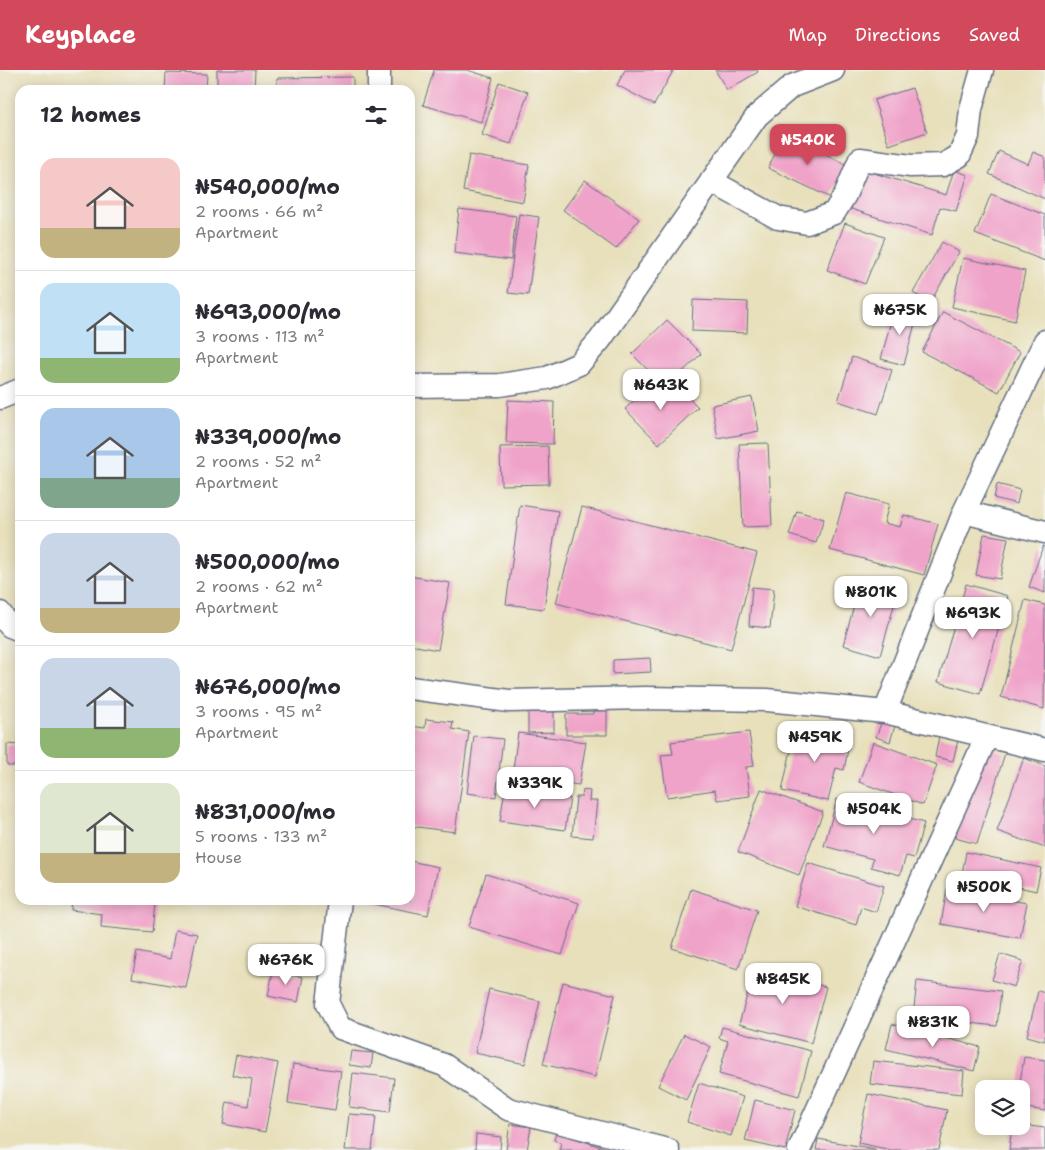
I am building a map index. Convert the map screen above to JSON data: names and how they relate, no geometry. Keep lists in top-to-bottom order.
{
  "page": {
    "header": "Keyplace",
    "nav": ["Map", "Directions", "Saved"],
    "heading": "12 homes",
    "price": [
      "₦540K",
      "₦675K",
      "₦643K",
      "₦801K",
      "₦693K",
      "₦459K",
      "₦339K",
      "₦504K",
      "₦500K",
      "₦676K",
      "₦845K",
      "₦831K"
    ],
    "list": [
      {
        "name": "₦540,000/mo",
        "note": "2 rooms · 66 m² · Apartment"
      },
      {
        "name": "₦693,000/mo",
        "note": "3 rooms · 113 m² · Apartment"
      },
      {
        "name": "₦339,000/mo",
        "note": "2 rooms · 52 m² · Apartment"
      },
      {
        "name": "₦500,000/mo",
        "note": "2 rooms · 62 m² · Apartment"
      },
      {
        "name": "₦676,000/mo",
        "note": "3 rooms · 95 m² · Apartment"
      },
      {
        "name": "₦831,000/mo",
        "note": "5 rooms · 133 m² · House"
      }
    ]
  }
}
